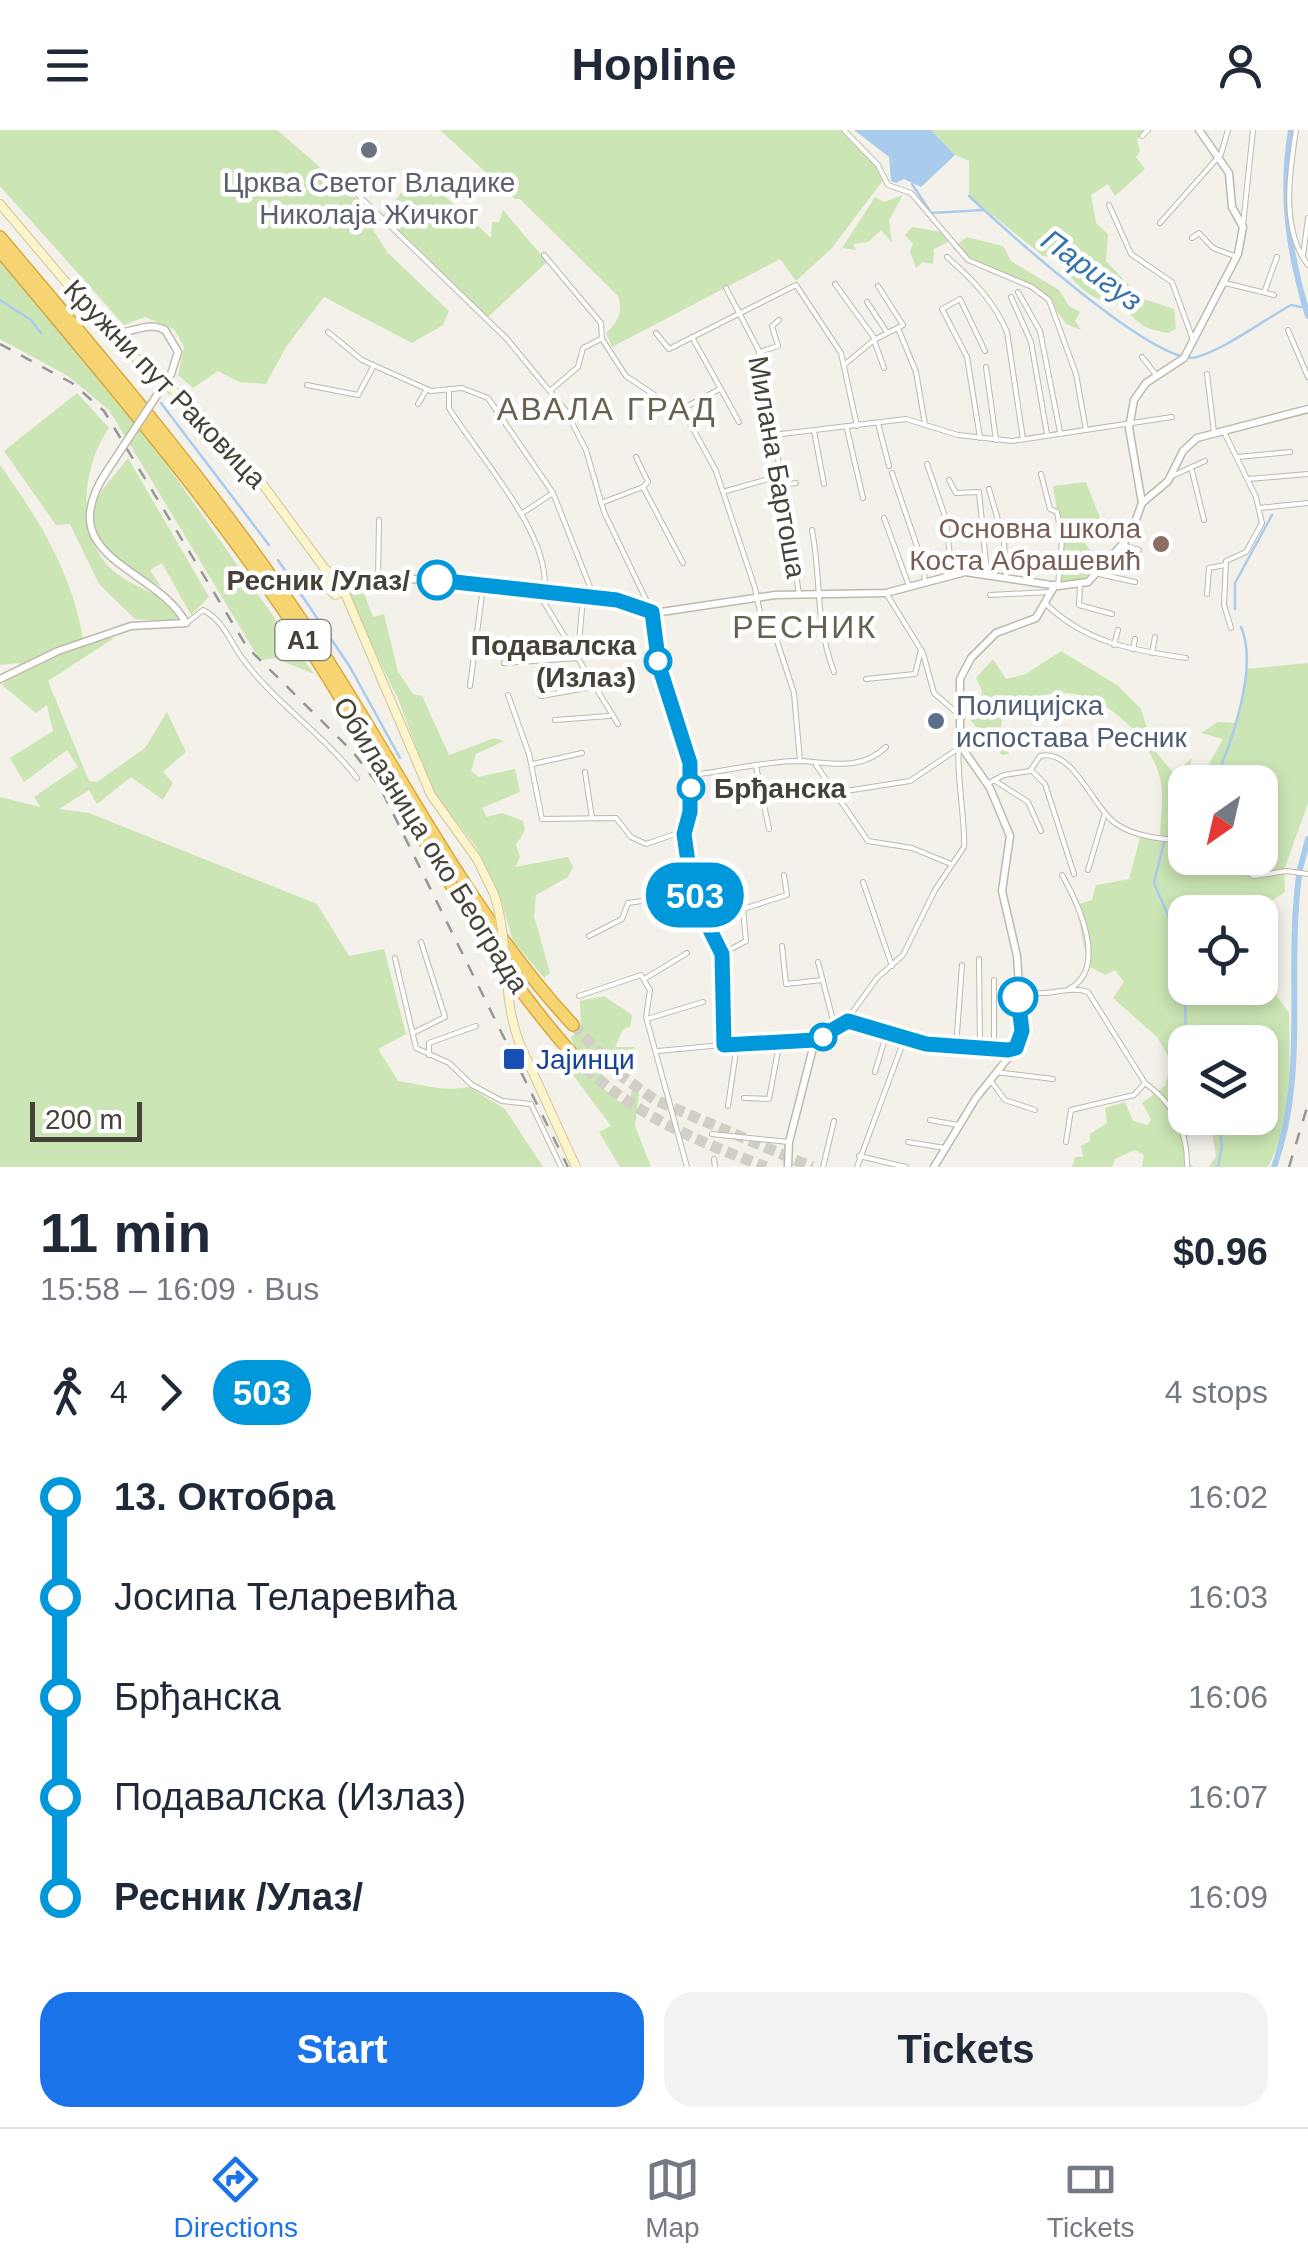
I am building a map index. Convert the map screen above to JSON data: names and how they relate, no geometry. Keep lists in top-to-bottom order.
{
  "streets": {
    "highway": ["A1", "Обилазница око Београда"],
    "main road": ["Кружни пут Раковица"],
    "street": ["Милана Бартоша"]
  },
  "districts": ["АВАЛА ГРАД", "РЕСНИК"],
  "water": ["Паригуз"],
  "places": {
    "other": [
      "Црква Светог Владике Николаја Жичког",
      "Основна школа Коста Абрашевић",
      "Ресник /Улаз/",
      "Подавалска (Излаз)",
      "Полицијска испостава Ресник",
      "Брђанска"
    ],
    "transit": ["Јајинци"]
  },
  "lines": ["bus line 503"],
  "scale_bar": "200 m",
  "north": "bottom left",
  "page": {
    "header": "Hopline",
    "on_map": "503",
    "scale": "200 m",
    "heading": ["11 min", "15:58 – 16:09 · Bus", "$0.96"],
    "legs": ["4", "503", "4 stops"],
    "list": [
      {
        "name": "13. Октобра",
        "value": "16:02"
      },
      {
        "name": "Јосипа Теларевића",
        "value": "16:03"
      },
      {
        "name": "Брђанска",
        "value": "16:06"
      },
      {
        "name": "Подавалска (Излаз)",
        "value": "16:07"
      },
      {
        "name": "Ресник /Улаз/",
        "value": "16:09"
      }
    ],
    "buttons": ["Start", "Tickets"],
    "tabs": ["Directions", "Map", "Tickets"]
  }
}
